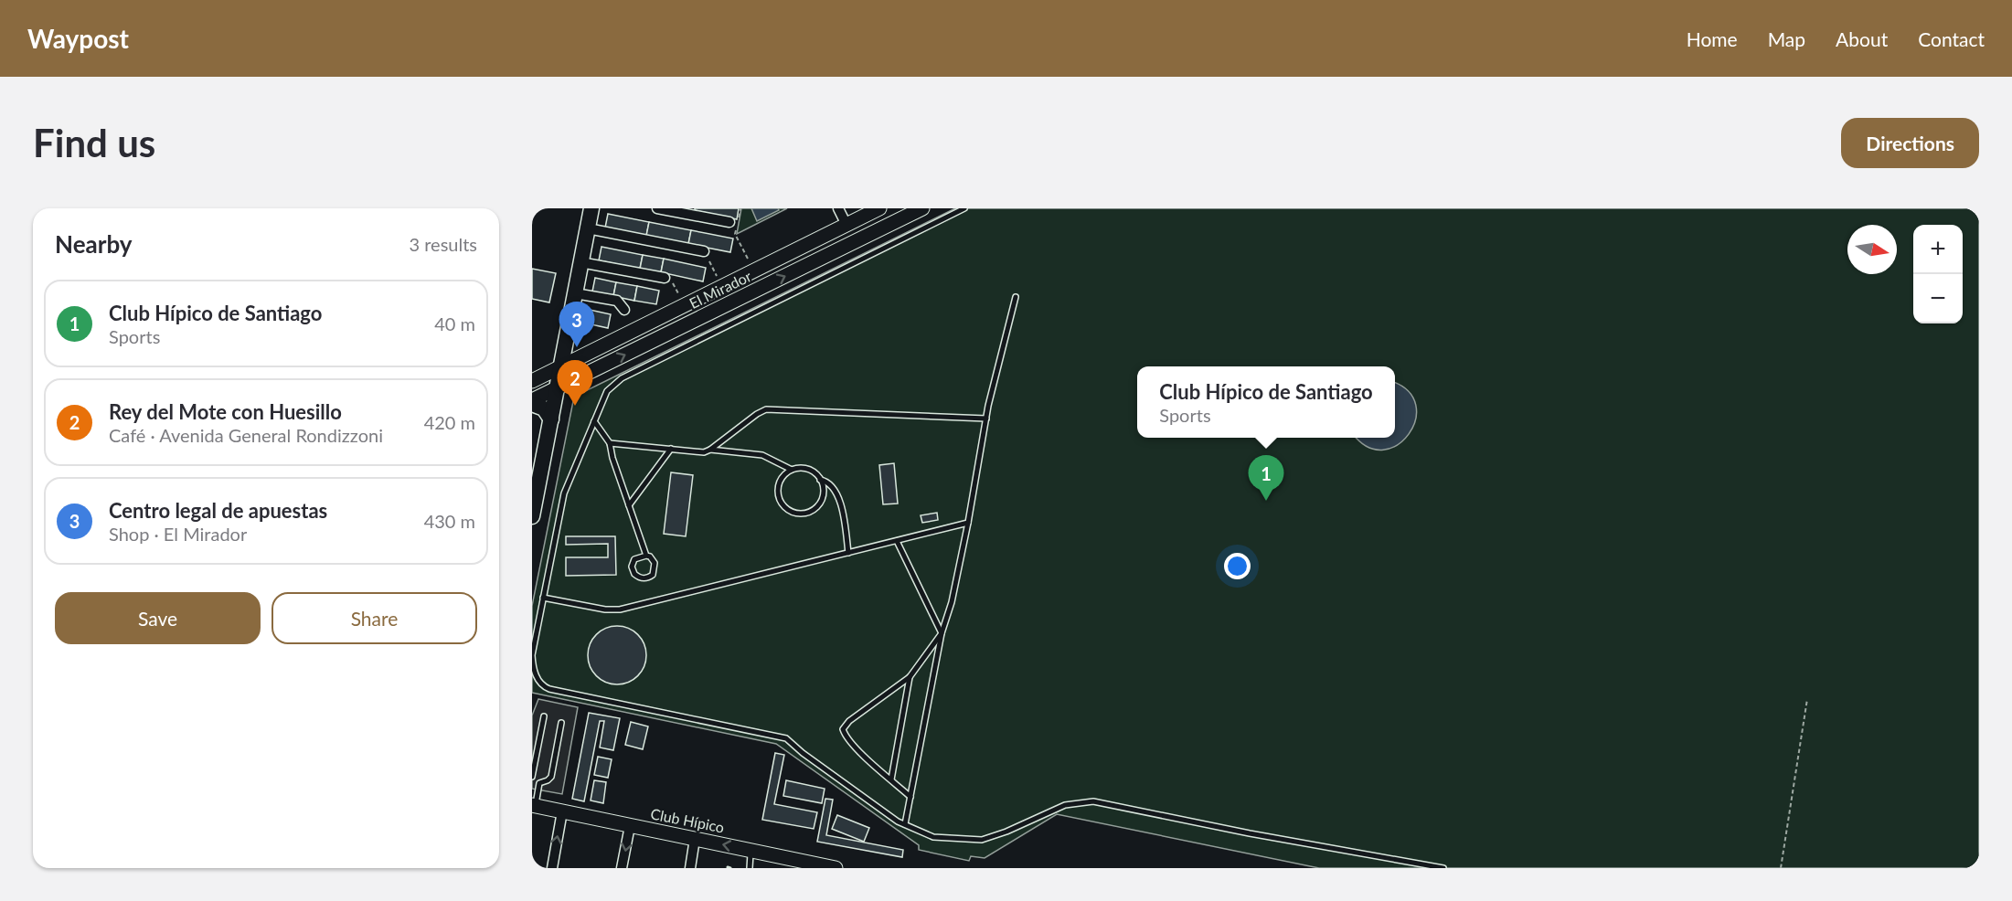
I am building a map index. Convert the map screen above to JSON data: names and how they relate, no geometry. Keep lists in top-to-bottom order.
{
  "streets": {
    "main road": ["El Mirador", "Club Hípico"]
  },
  "north": "right",
  "page": {
    "header": "Waypost",
    "nav": [
      "Home",
      "Map",
      "About",
      "Contact"
    ],
    "buttons": [
      "Directions",
      ["Save", "Share"]
    ],
    "title": "Find us",
    "heading": ["Nearby", "3 results"],
    "map_buttons": ["+", "−"],
    "list": [
      {
        "mark": "1",
        "name": "Club Hípico de Santiago",
        "note": "Sports",
        "value": "40 m"
      },
      {
        "mark": "2",
        "name": "Rey del Mote con Huesillo",
        "note": "Café · Avenida General Rondizzoni",
        "value": "420 m"
      },
      {
        "mark": "3",
        "name": "Centro legal de apuestas",
        "note": "Shop · El Mirador",
        "value": "430 m"
      }
    ],
    "pins": ["3", "2", "1"],
    "popup": ["Club Hípico de Santiago", "Sports"]
  }
}
